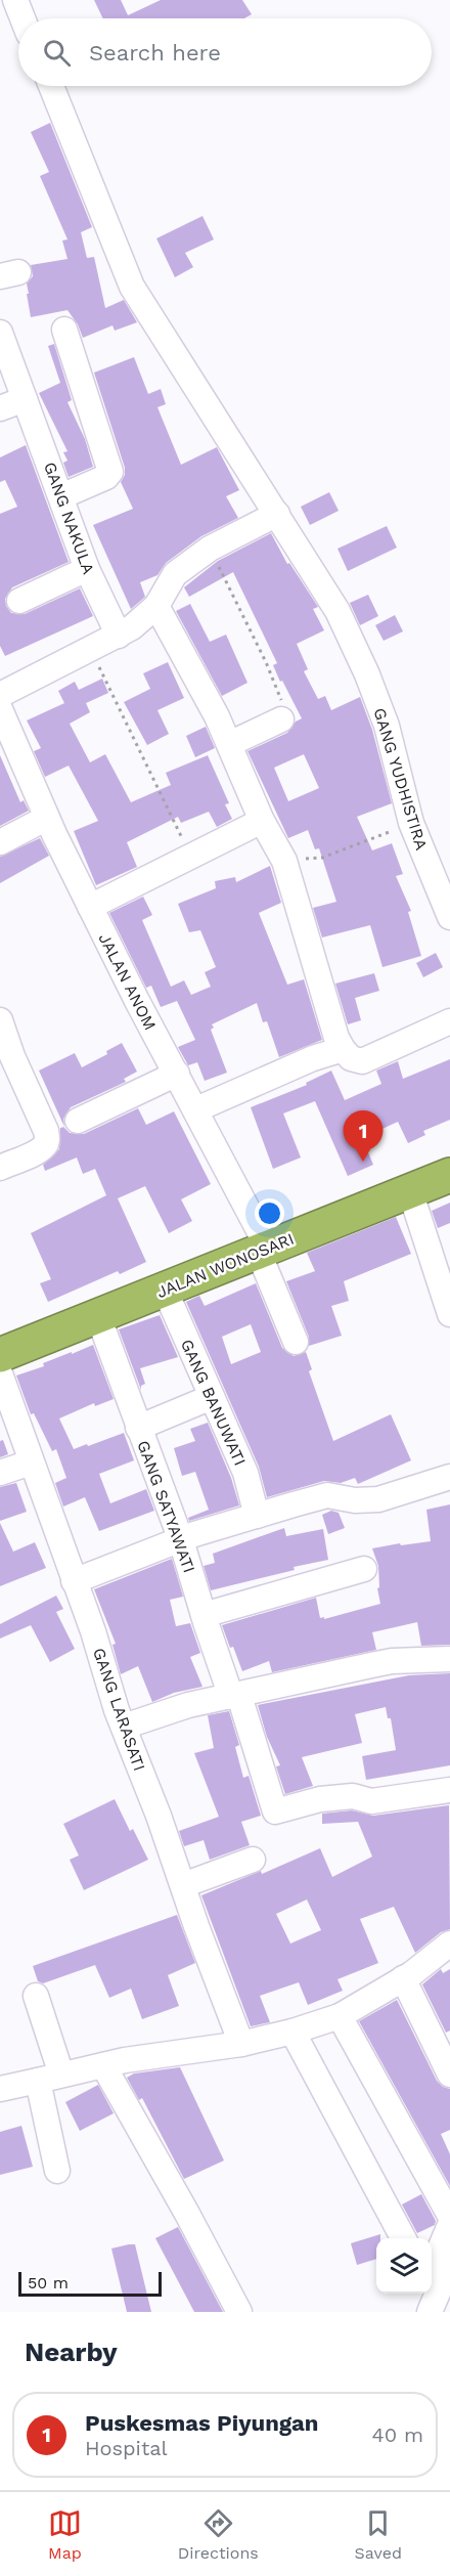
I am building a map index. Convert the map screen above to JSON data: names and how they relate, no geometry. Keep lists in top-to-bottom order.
{
  "streets": {
    "highway": ["JALAN WONOSARI"],
    "street": [
      "GANG NAKULA",
      "GANG YUDHISTIRA",
      "JALAN ANOM",
      "GANG BANUWATI",
      "GANG SATYAWATI",
      "GANG LARASATI"
    ]
  },
  "crossings": [
    ["JALAN ANOM", "JALAN WONOSARI"],
    ["JALAN WONOSARI", "GANG BANUWATI"],
    ["JALAN WONOSARI", "GANG SATYAWATI"]
  ],
  "scale_bar": "50 m",
  "page": {
    "search": "Search here",
    "pins": "1",
    "scale": "50 m",
    "heading": "Nearby",
    "list": [
      {
        "mark": "1",
        "name": "Puskesmas Piyungan",
        "note": "Hospital",
        "value": "40 m"
      }
    ],
    "nav": ["Map", "Directions", "Saved"]
  }
}
